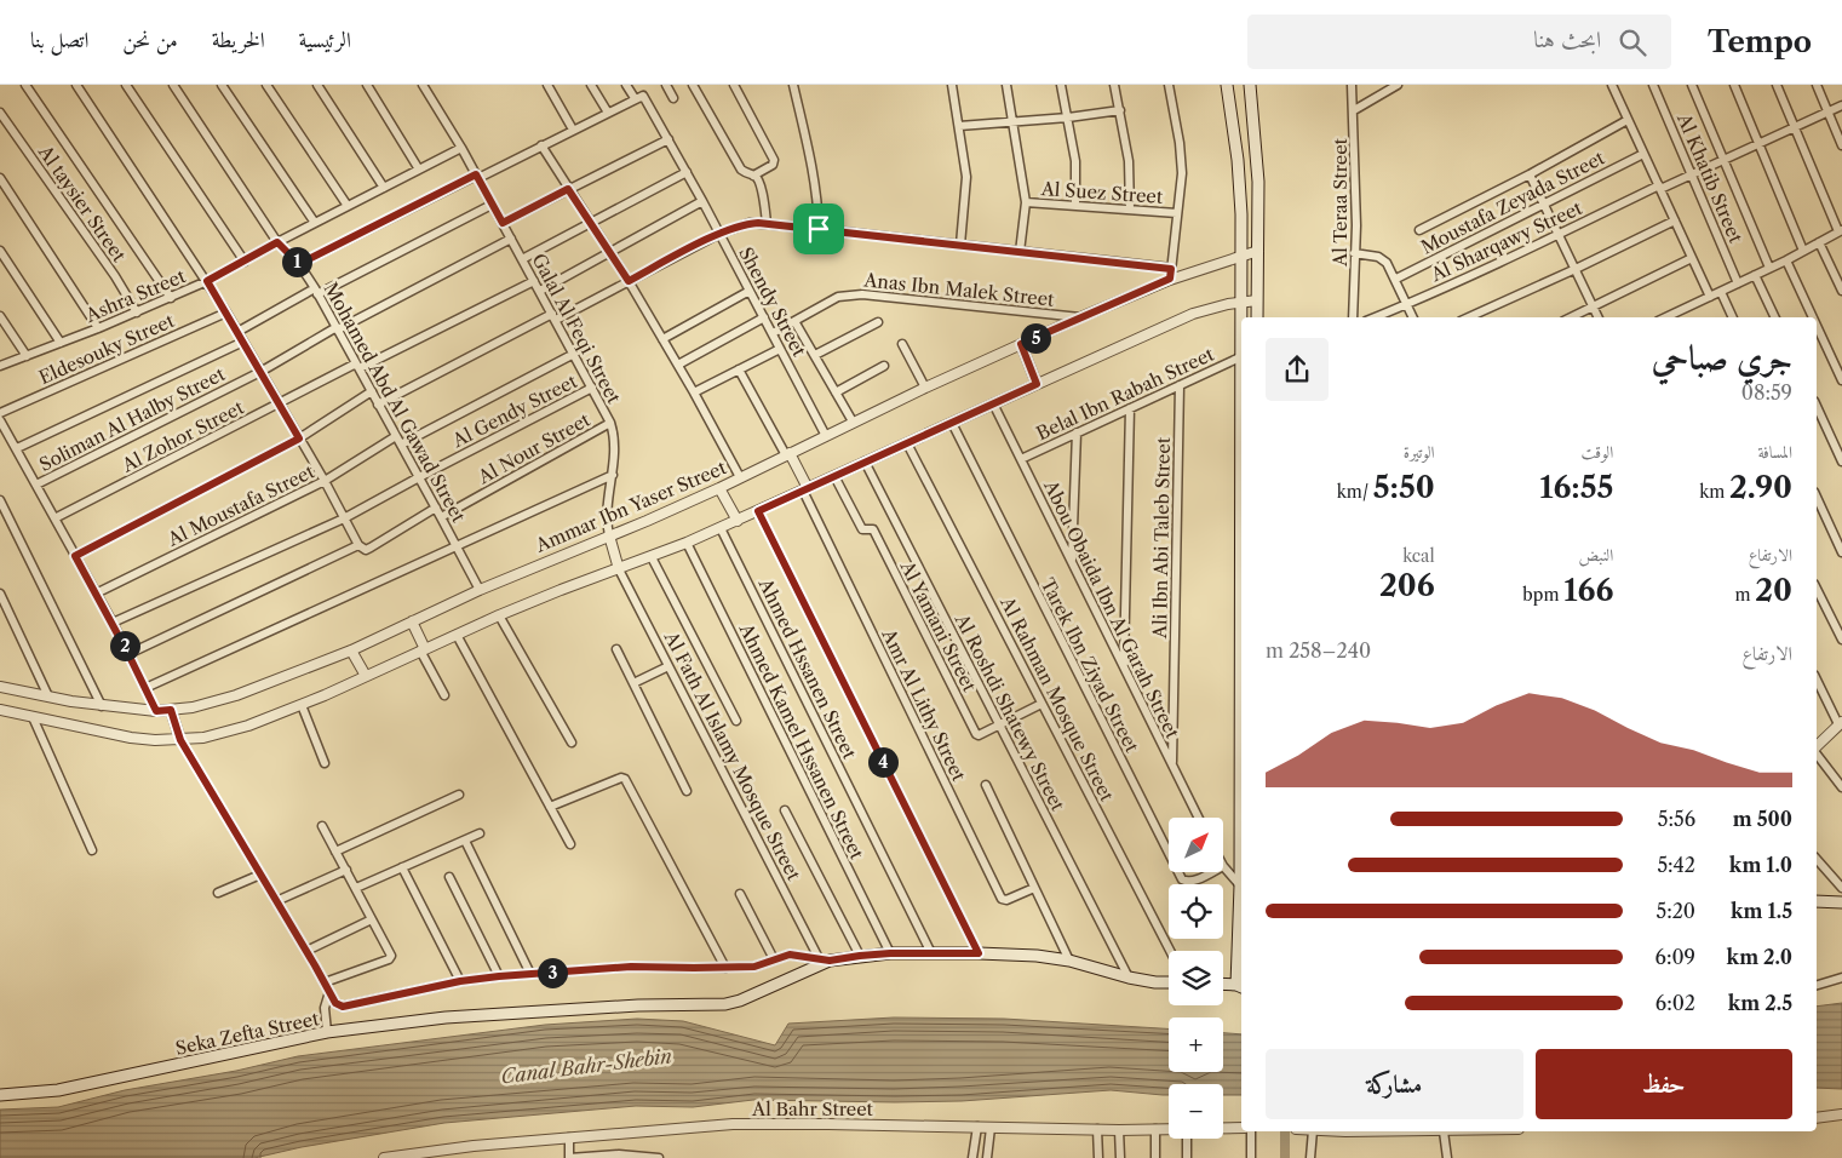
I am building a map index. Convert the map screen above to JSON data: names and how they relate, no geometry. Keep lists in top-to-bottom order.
{
  "streets": {
    "main road": ["Seka Zefta Street"],
    "street": [
      "Al Khatib Street",
      "Al Suez Street",
      "Al Teraa Street",
      "Moustafa Zeyada Street",
      "Al taysier Street",
      "Al Sharqawy Street",
      "Anas Ibn Malek Street",
      "Ashra Street",
      "Shendy Street",
      "Galal Al Feqi Street",
      "Eldesouky Street",
      "Belal Ibn Rabah Street",
      "Mohamed Abd Al Gawad Street",
      "Al Gendy Street",
      "Soliman Al Halby Street",
      "Al Zohor Street",
      "Al Nour Street",
      "Al Moustafa Street",
      "Ammar Ibn Yaser Street",
      "Ali Ibn Abi Taleb Street",
      "Abou Obaida Ibn Al Garah Street",
      "Al Yamani Street",
      "Tarek Ibn Ziyad Street",
      "Ahmed Hssanen Street",
      "Al Rahman Mosque Street",
      "Amr Al Lithy Street",
      "Al Roshdi Shatewy Street",
      "Ahmed Kamel Hssanen Street",
      "Al Fath Al Islamy Mosque Street",
      "Al Bahr Street"
    ]
  },
  "crossings": [
    ["Al Khatib Street", "Al Sharqawy Street"],
    ["Al taysier Street", "Ashra Street"],
    ["Anas Ibn Malek Street", "Shendy Street"],
    ["Anas Ibn Malek Street", "Ammar Ibn Yaser Street"],
    ["Ashra Street", "Galal Al Feqi Street"],
    ["Ashra Street", "Mohamed Abd Al Gawad Street"],
    ["Shendy Street", "Ammar Ibn Yaser Street"],
    ["Galal Al Feqi Street", "Al Gendy Street"],
    ["Galal Al Feqi Street", "Soliman Al Halby Street"],
    ["Galal Al Feqi Street", "Al Zohor Street"],
    ["Galal Al Feqi Street", "Al Nour Street"],
    ["Galal Al Feqi Street", "Ammar Ibn Yaser Street"],
    ["Belal Ibn Rabah Street", "Ali Ibn Abi Taleb Street"],
    ["Belal Ibn Rabah Street", "Abou Obaida Ibn Al Garah Street"],
    ["Mohamed Abd Al Gawad Street", "Al Gendy Street"],
    ["Mohamed Abd Al Gawad Street", "Soliman Al Halby Street"],
    ["Mohamed Abd Al Gawad Street", "Al Zohor Street"],
    ["Mohamed Abd Al Gawad Street", "Al Nour Street"],
    ["Mohamed Abd Al Gawad Street", "Al Moustafa Street"],
    ["Mohamed Abd Al Gawad Street", "Ammar Ibn Yaser Street"],
    ["Ali Ibn Abi Taleb Street", "Abou Obaida Ibn Al Garah Street"],
    ["Al Yamani Street", "Al Rahman Mosque Street"],
    ["Al Yamani Street", "Al Roshdi Shatewy Street"],
    ["Ahmed Hssanen Street", "Seka Zefta Street"],
    ["Al Roshdi Shatewy Street", "Seka Zefta Street"],
    ["Ahmed Kamel Hssanen Street", "Seka Zefta Street"],
    ["Al Fath Al Islamy Mosque Street", "Seka Zefta Street"]
  ],
  "water": ["Canal Bahr-Shebin"],
  "north": "top right",
  "page": {
    "header": "Tempo",
    "search": "ابحث هنا",
    "nav": [
      "الرئيسية",
      "الخريطة",
      "من نحن",
      "اتصل بنا"
    ],
    "pins": [
      "1",
      "5",
      "2",
      "4",
      "3"
    ],
    "heading": ["جري صباحي", "08:59"],
    "stats": [
      ["المسافة", "2.90 km"],
      ["الوقت", "16:55"],
      ["الوتيرة", "5:50 /km"],
      ["الارتفاع", "20 m"],
      ["النبض", "166 bpm"],
      ["kcal", "206"]
    ],
    "chart": ["الارتفاع", "240–258 m"],
    "list": [
      {
        "name": "500 m",
        "note": "5:56"
      },
      {
        "name": "1.0 km",
        "note": "5:42"
      },
      {
        "name": "1.5 km",
        "note": "5:20"
      },
      {
        "name": "2.0 km",
        "note": "6:09"
      },
      {
        "name": "2.5 km",
        "note": "6:02"
      }
    ],
    "map_buttons": ["+", "−"],
    "buttons": ["حفظ", "مشاركة"]
  }
}
